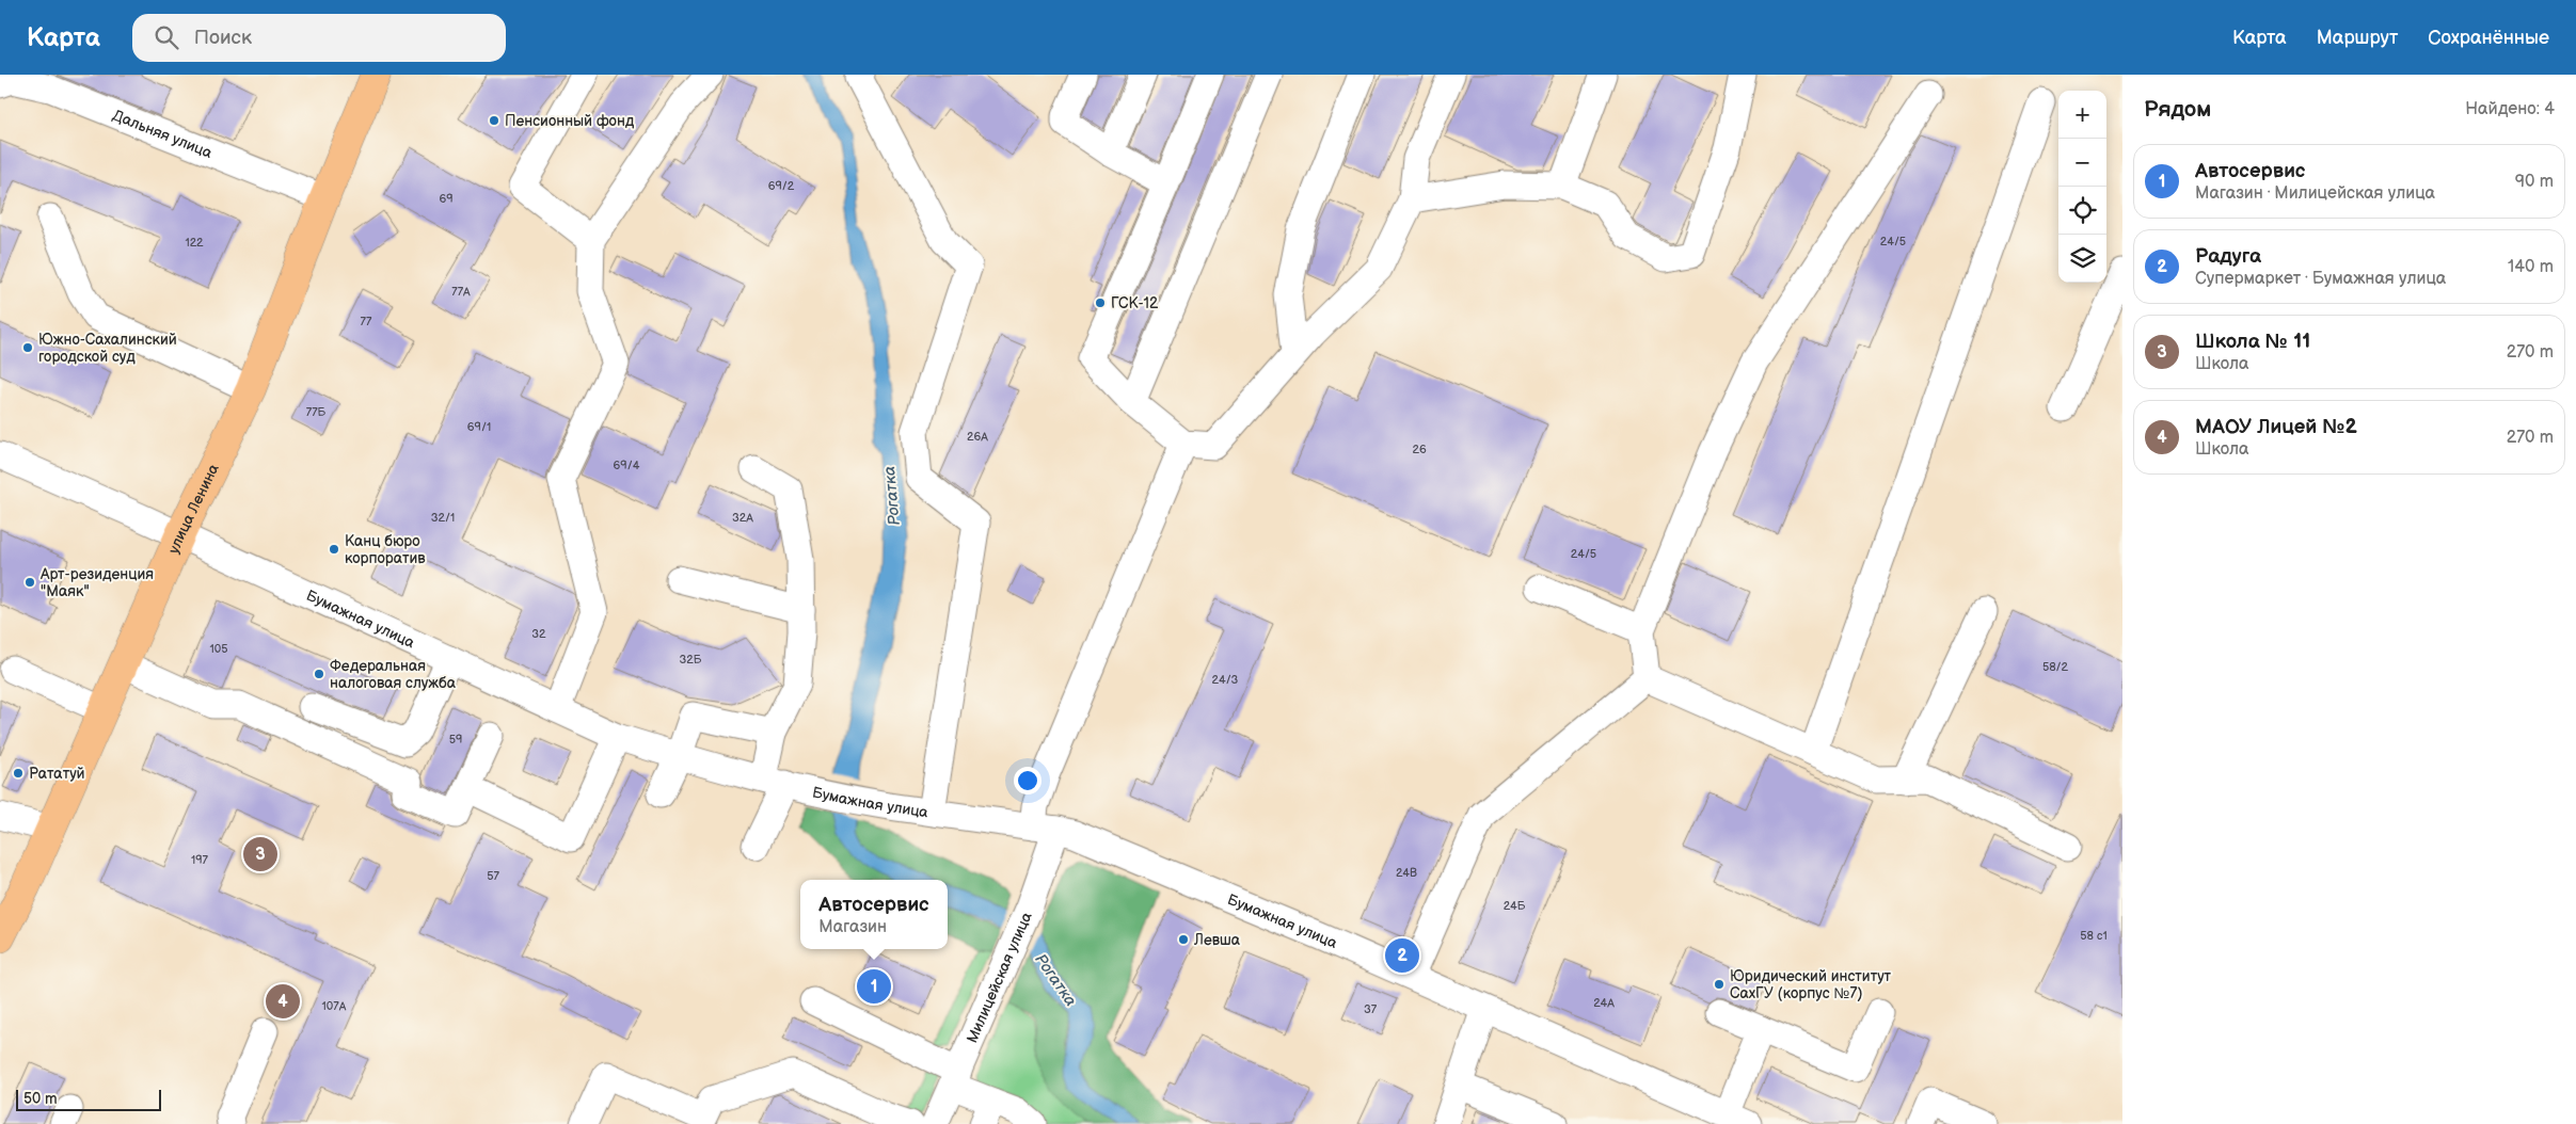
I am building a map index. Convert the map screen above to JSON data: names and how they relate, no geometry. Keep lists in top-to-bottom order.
{
  "streets": {
    "main road": ["улица Ленина"],
    "street": ["Дальняя улица", "Бумажная улица", "Милицейская улица"]
  },
  "crossings": [
    ["Дальняя улица", "улица Ленина"],
    ["улица Ленина", "Бумажная улица"],
    ["Бумажная улица", "Милицейская улица"]
  ],
  "water": ["Рогатка"],
  "places": [
    "Пенсионный фонд",
    "ГСК-12",
    "Южно-Сахалинский городской суд",
    "Канц бюро корпоратив",
    "Арт-резиденция \"Маяк\"",
    "Федеральная налоговая служба",
    "Рататуй",
    "Левша",
    "Юридический институт СахГУ (корпус №7)"
  ],
  "house_numbers": [
    "69/2",
    "69",
    "24/5",
    "122",
    "77А",
    "77",
    "77Б",
    "69/1",
    "26А",
    "26",
    "69/4",
    "32/1",
    "32А",
    "24/5",
    "32",
    "105",
    "32Б",
    "58/2",
    "24/3",
    "59",
    "197",
    "24В",
    "57",
    "24Б",
    "58 с1",
    "24А",
    "107А",
    "37"
  ],
  "scale_bar": "50 m",
  "page": {
    "header": "Карта",
    "search": "Поиск",
    "nav": ["Карта", "Маршрут", "Сохранённые"],
    "heading": ["Рядом", "Найдено: 4"],
    "map_buttons": ["+", "−"],
    "list": [
      {
        "mark": "1",
        "name": "Автосервис",
        "note": "Магазин · Милицейская улица",
        "value": "90 m"
      },
      {
        "mark": "2",
        "name": "Радуга",
        "note": "Супермаркет · Бумажная улица",
        "value": "140 m"
      },
      {
        "mark": "3",
        "name": "Школа № 11",
        "note": "Школа",
        "value": "270 m"
      },
      {
        "mark": "4",
        "name": "МАОУ Лицей №2",
        "note": "Школа",
        "value": "270 m"
      }
    ],
    "pins": [
      "3",
      "2",
      "1",
      "4"
    ],
    "popup": ["Автосервис", "Магазин"],
    "scale": "50 m"
  }
}
